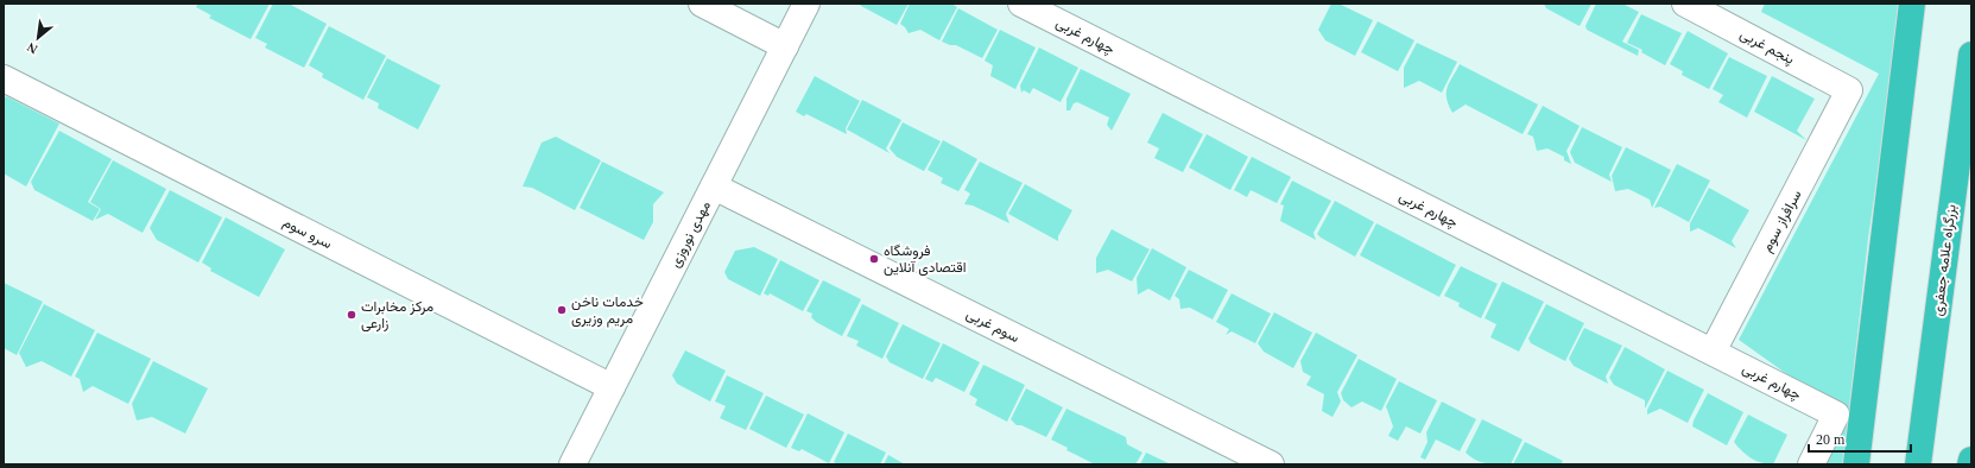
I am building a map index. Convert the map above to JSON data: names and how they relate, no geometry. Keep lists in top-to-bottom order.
{
  "streets": {
    "highway": ["بزرگراه علامه جعفری"],
    "street": [
      "چهارم غربی",
      "پنجم غربی",
      "سرافراز سوم",
      "سرو سوم",
      "مهدی نوروزی",
      "سوم غربی"
    ]
  },
  "crossings": [
    ["چهارم غربی", "سرافراز سوم"],
    ["پنجم غربی", "سرافراز سوم"],
    ["سرو سوم", "مهدی نوروزی"],
    ["مهدی نوروزی", "سوم غربی"]
  ],
  "places": ["فروشگاه اقتصادی آنلاین", "خدمات ناخن مریم وزیری", "مرکز مخابرات زارعی"],
  "scale_bar": "20 m",
  "north": "bottom left"
}
